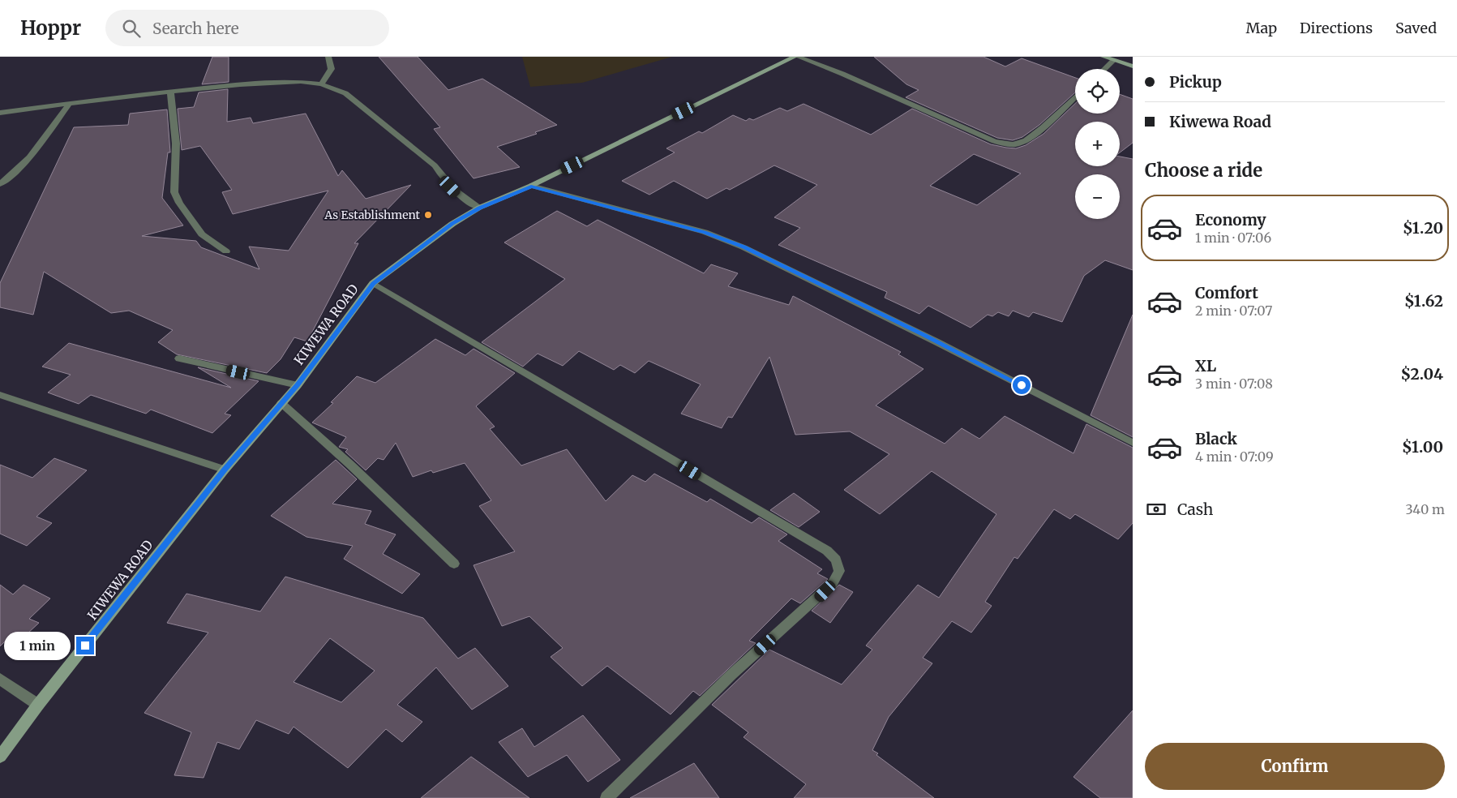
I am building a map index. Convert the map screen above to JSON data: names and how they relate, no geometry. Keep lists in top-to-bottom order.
{
  "streets": {
    "street": ["KIWEWA ROAD"]
  },
  "places": ["As Establishment"],
  "page": {
    "header": "Hoppr",
    "search": "Search here",
    "nav": ["Map", "Directions", "Saved"],
    "banner": ["Pickup", "Kiwewa Road"],
    "map_buttons": ["+", "−"],
    "heading": "Choose a ride",
    "list": [
      {
        "name": "Economy",
        "note": "1 min · 07:06",
        "value": "$1.20"
      },
      {
        "name": "Comfort",
        "note": "2 min · 07:07",
        "value": "$1.62"
      },
      {
        "name": "XL",
        "note": "3 min · 07:08",
        "value": "$2.04"
      },
      {
        "name": "Black",
        "note": "4 min · 07:09",
        "value": "$1.00"
      }
    ],
    "pay": ["Cash", "340 m"],
    "bubble": "1 min",
    "buttons": "Confirm"
  }
}
